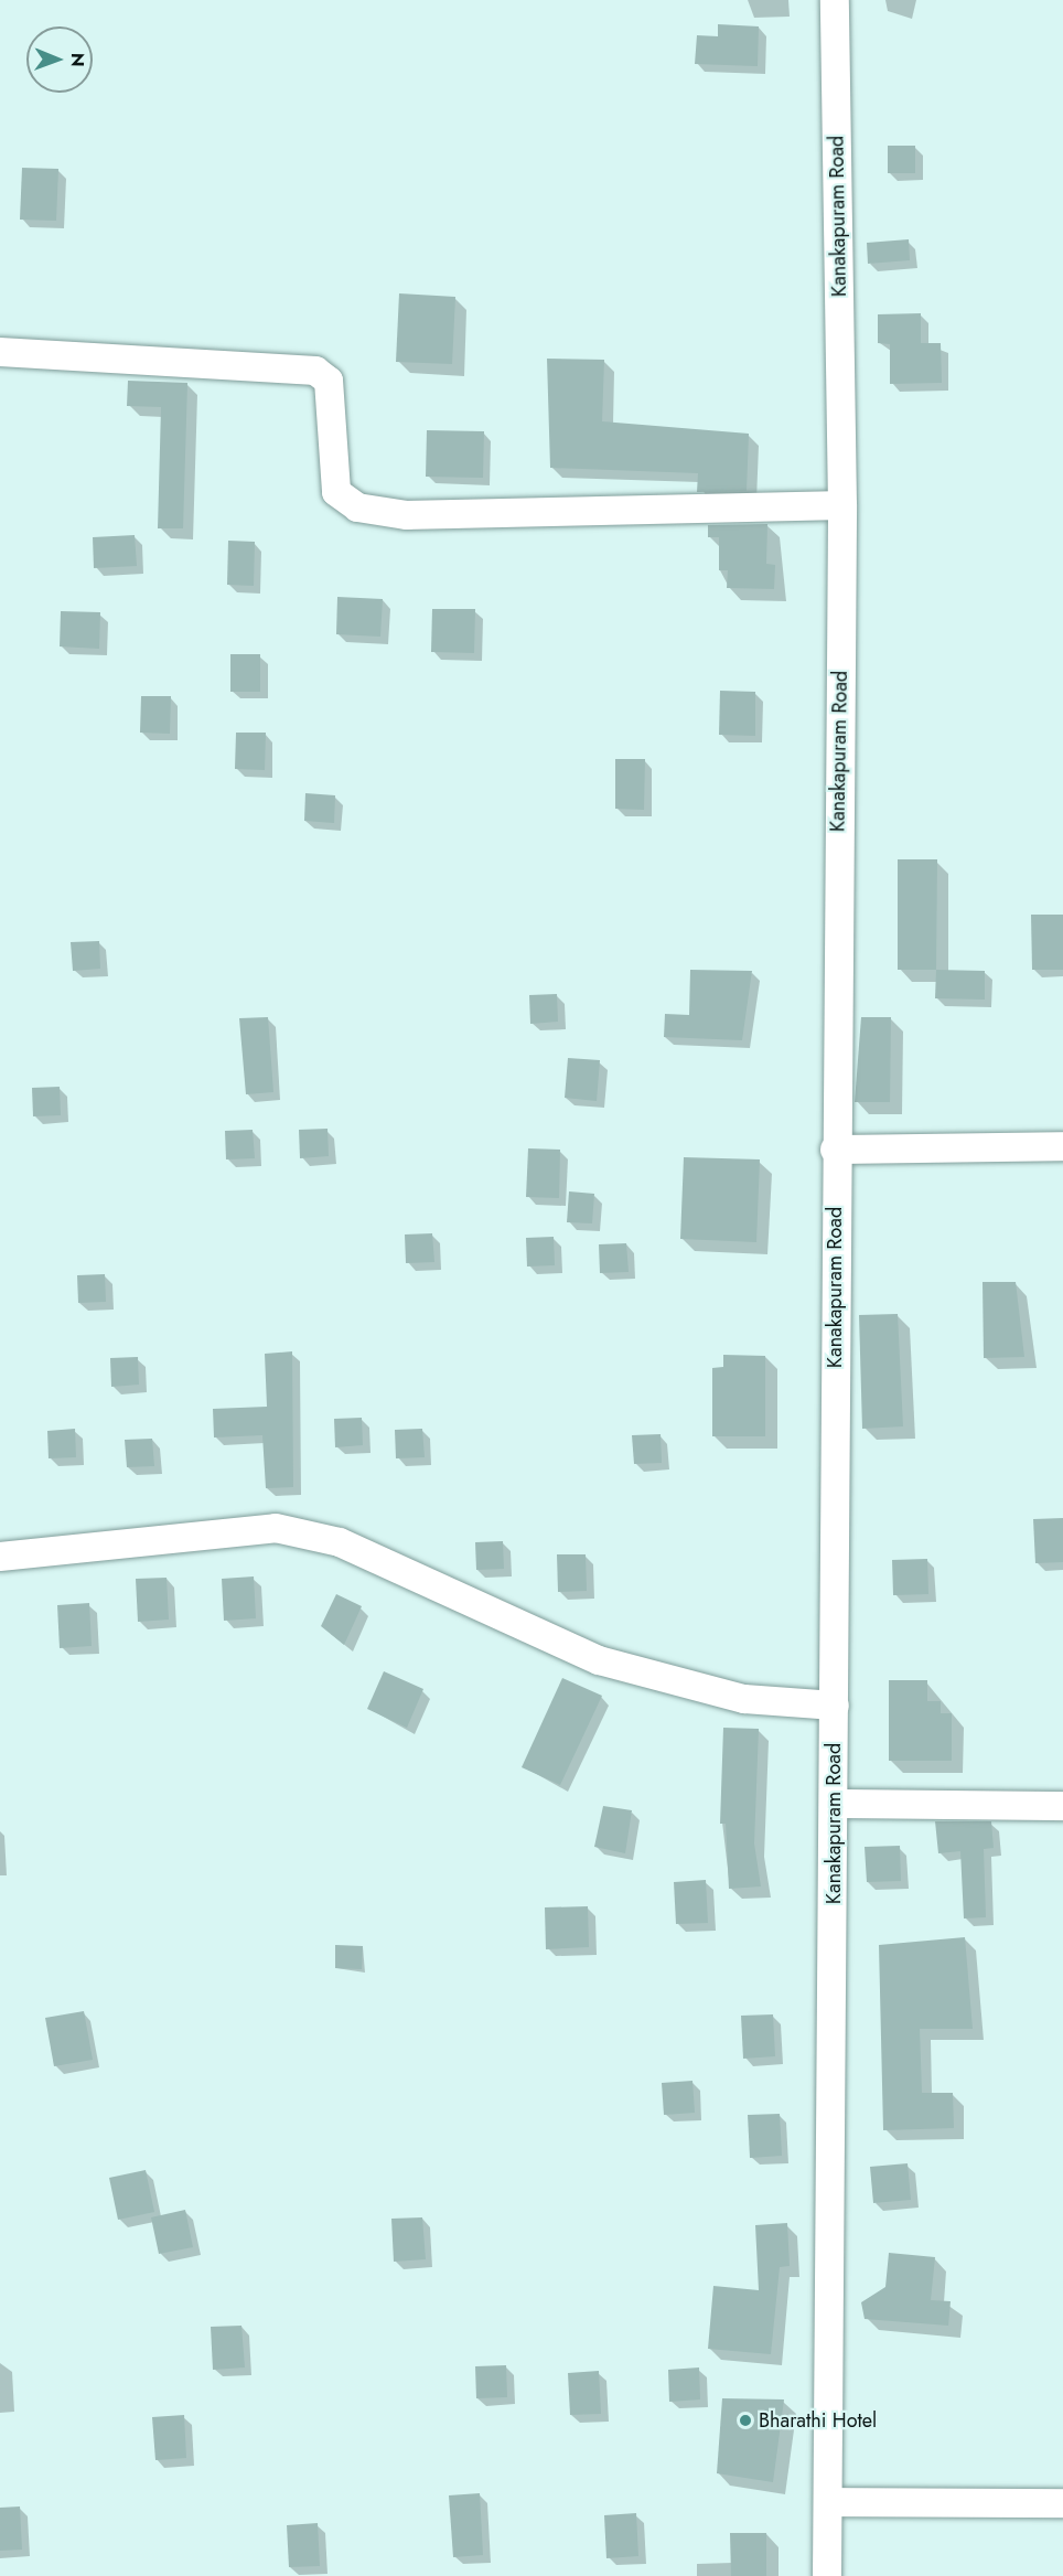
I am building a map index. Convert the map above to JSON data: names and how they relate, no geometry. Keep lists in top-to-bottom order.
{
  "streets": {
    "street": ["Kanakapuram Road"]
  },
  "places": ["Bharathi Hotel"],
  "north": "right"
}
